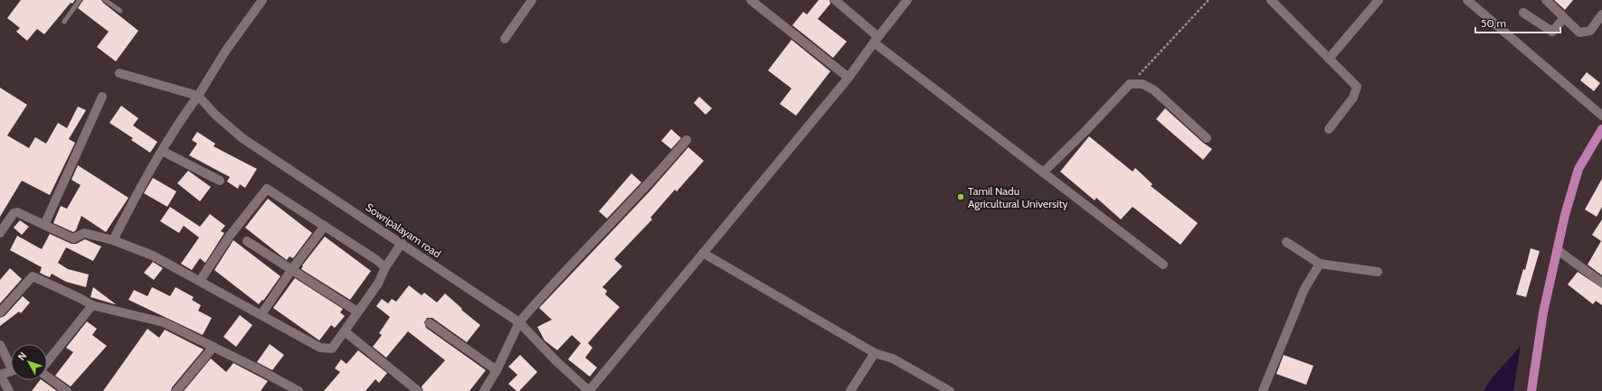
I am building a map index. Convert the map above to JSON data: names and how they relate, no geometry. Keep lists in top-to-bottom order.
{
  "streets": {
    "street": ["Sowripalayam road"]
  },
  "places": ["Tamil Nadu Agricultural University"],
  "scale_bar": "50 m",
  "north": "top left"
}
